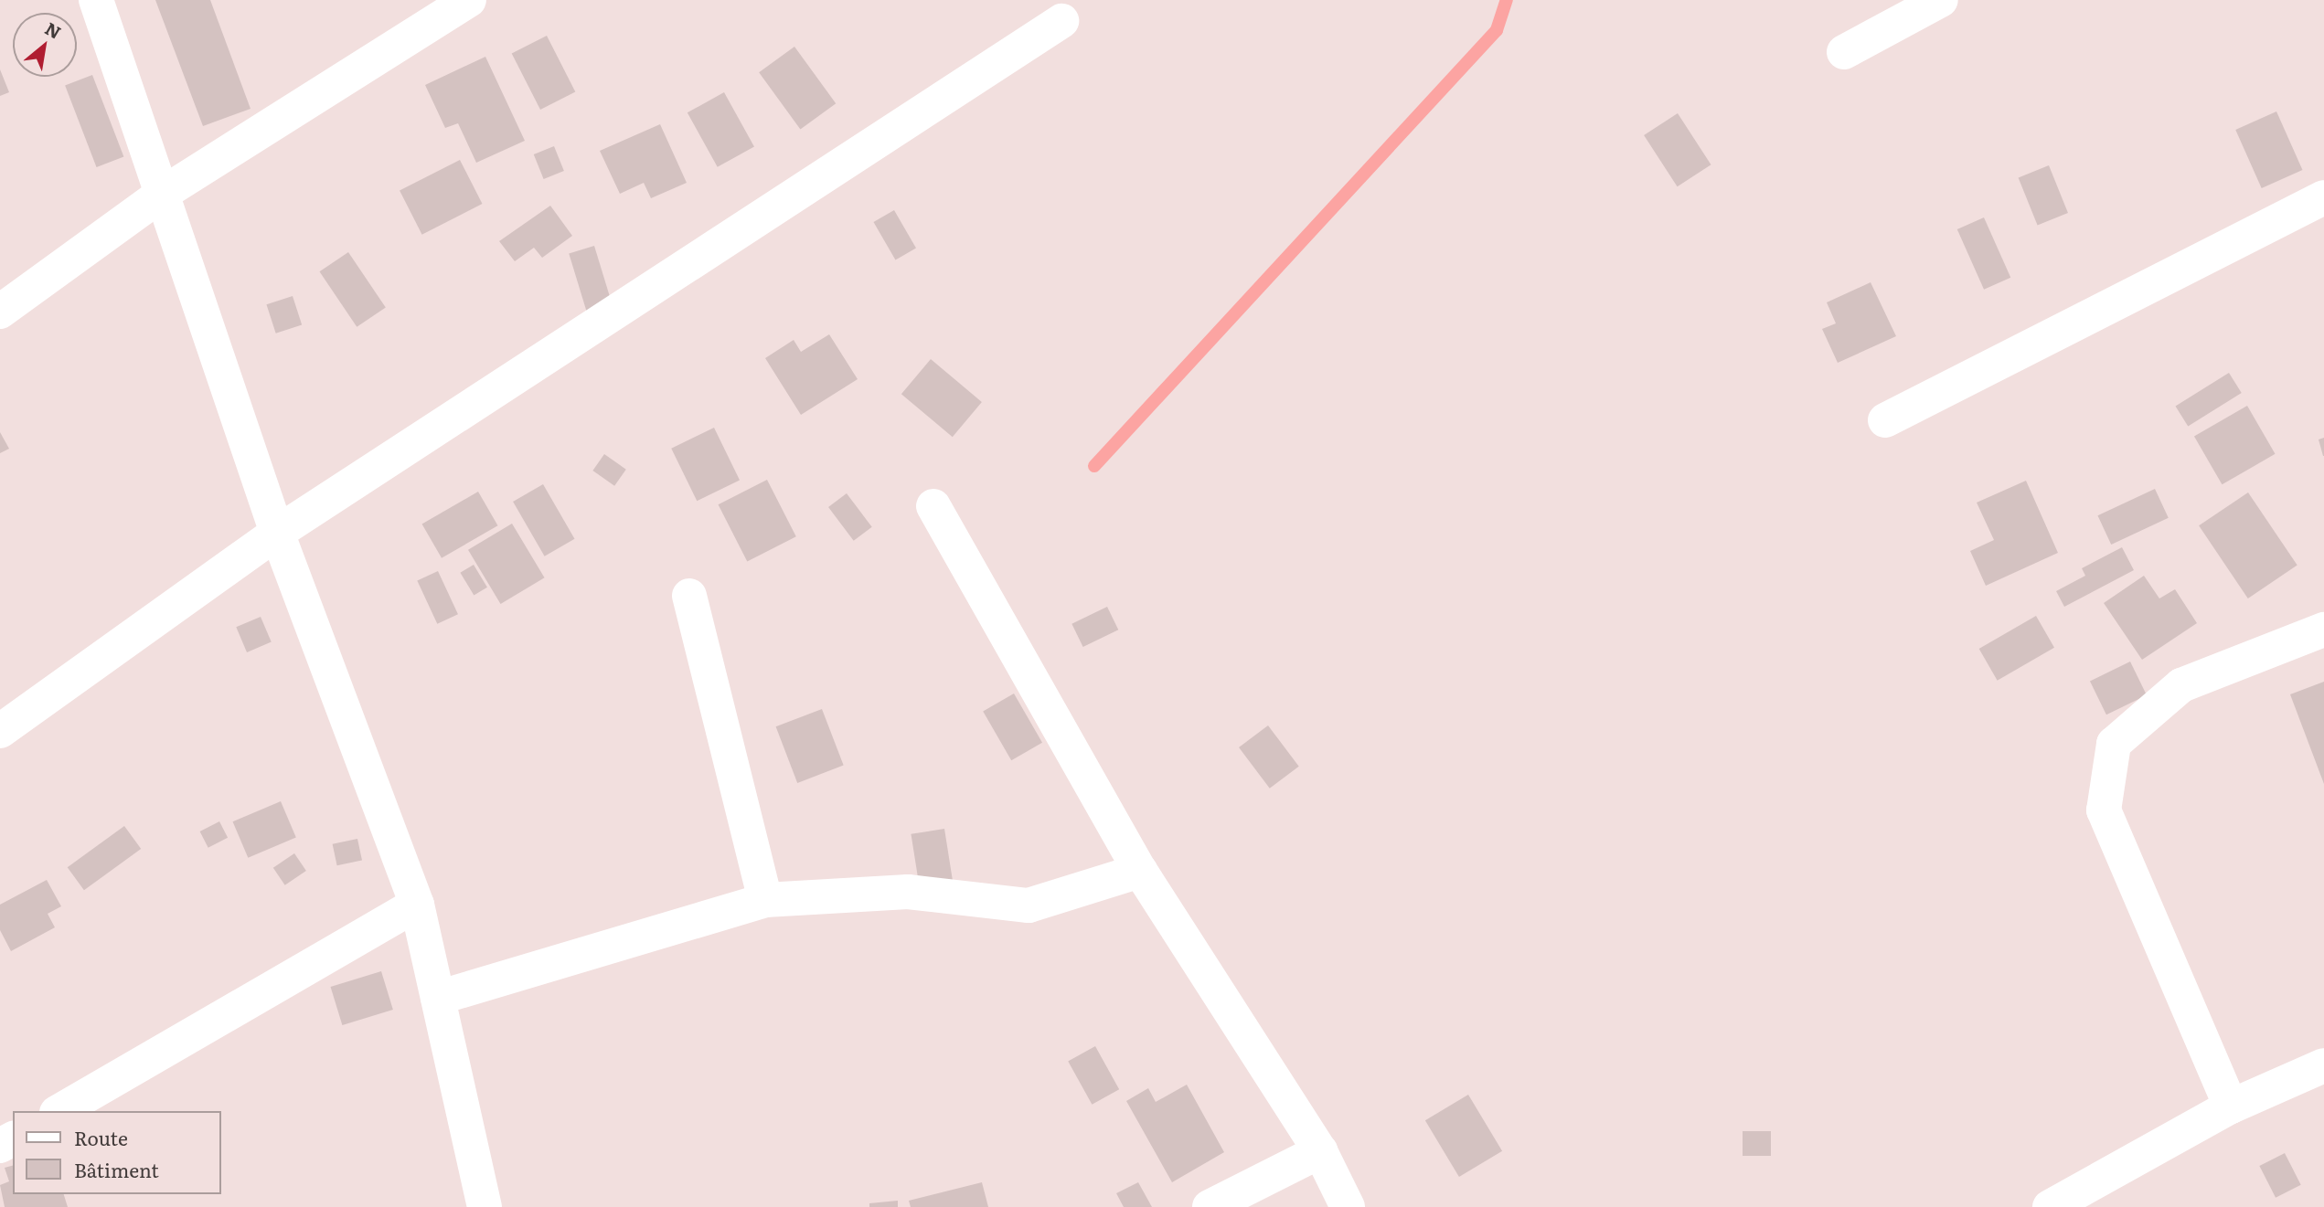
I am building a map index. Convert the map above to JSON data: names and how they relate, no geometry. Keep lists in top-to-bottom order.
{
  "legend": ["Route", "Bâtiment"],
  "north": "top right"
}
